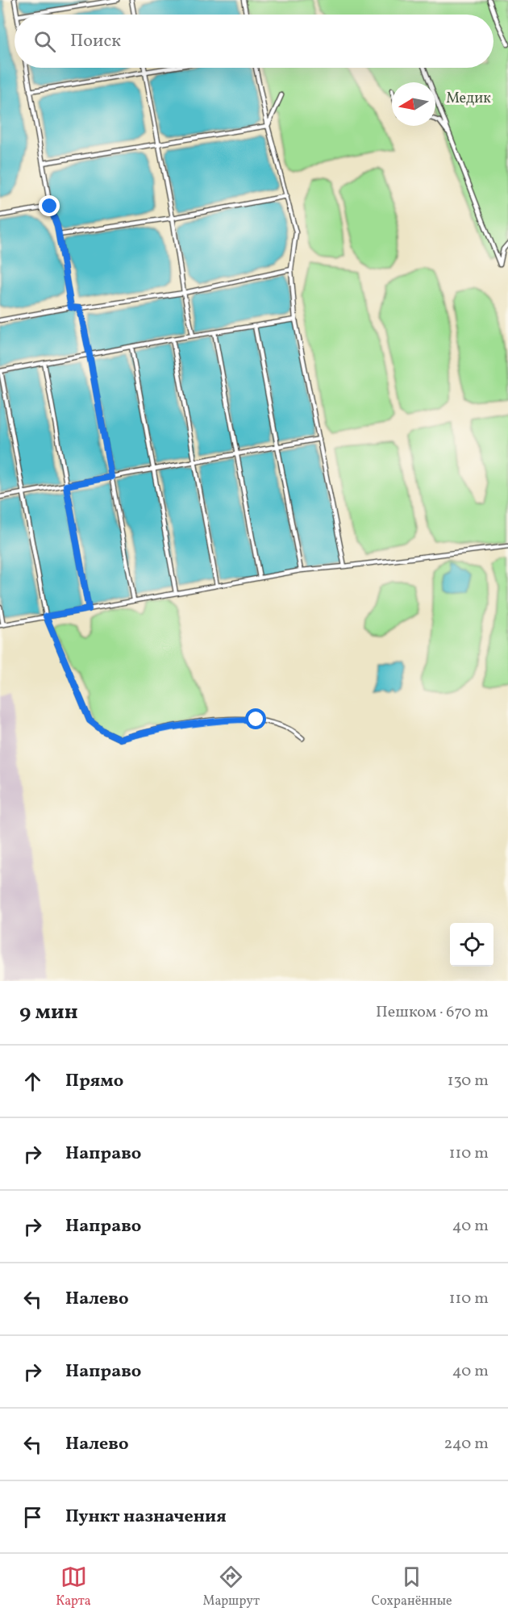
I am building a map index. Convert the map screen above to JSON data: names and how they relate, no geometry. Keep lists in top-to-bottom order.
{
  "parks": ["Медик"],
  "north": "left",
  "page": {
    "search": "Поиск",
    "heading": ["9 мин", "Пешком · 670 m"],
    "list": [
      ["Прямо", "130 m"],
      ["Направо", "110 m"],
      ["Направо", "40 m"],
      ["Налево", "110 m"],
      ["Направо", "40 m"],
      ["Налево", "240 m"],
      "Пункт назначения"
    ],
    "nav": ["Карта", "Маршрут", "Сохранённые"]
  }
}
